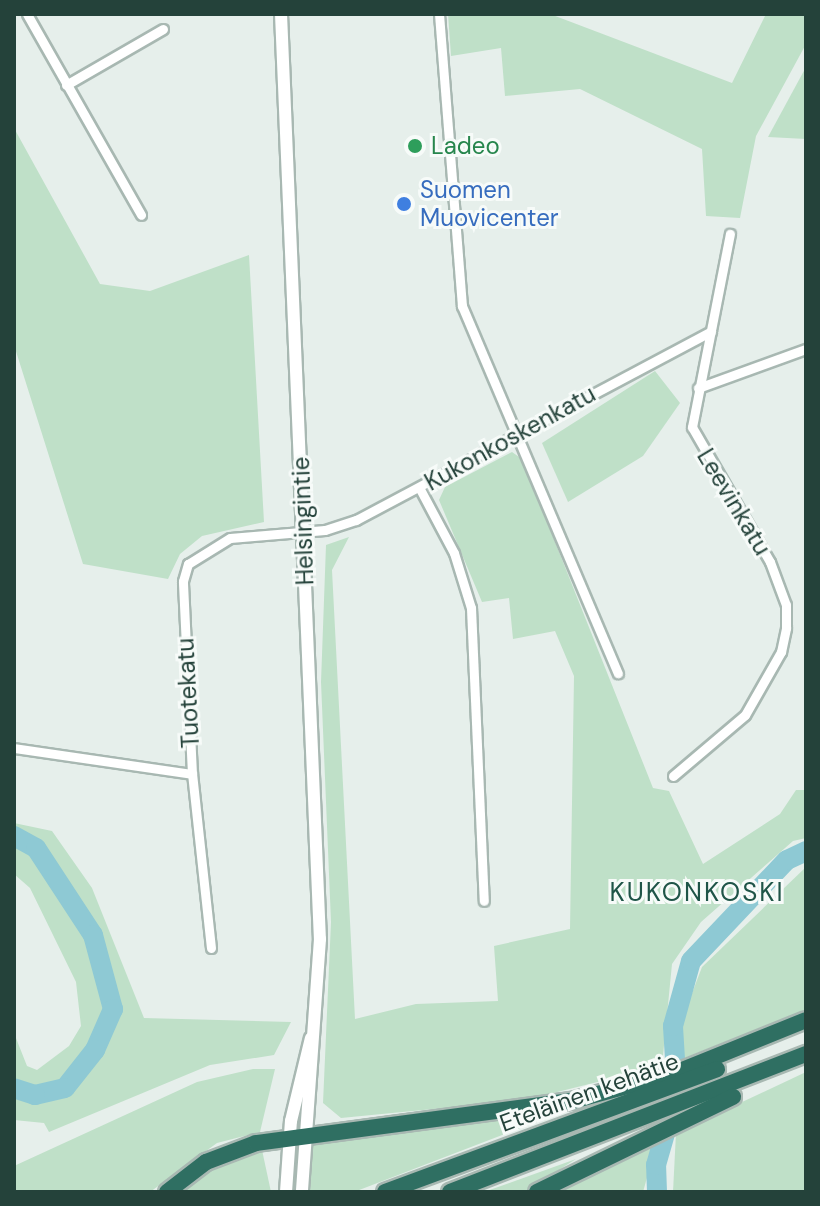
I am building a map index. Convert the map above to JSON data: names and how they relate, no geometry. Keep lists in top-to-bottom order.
{
  "streets": {
    "highway": ["Eteläinen kehätie"],
    "main road": ["Helsingintie"],
    "street": ["Kukonkoskenkatu", "Leevinkatu", "Tuotekatu"]
  },
  "crossings": [
    ["Kukonkoskenkatu", "Leevinkatu"],
    ["Kukonkoskenkatu", "Helsingintie"],
    ["Kukonkoskenkatu", "Tuotekatu"],
    ["Helsingintie", "Tuotekatu"]
  ],
  "districts": ["KUKONKOSKI"],
  "places": ["Ladeo", "Suomen Muovicenter"]
}
